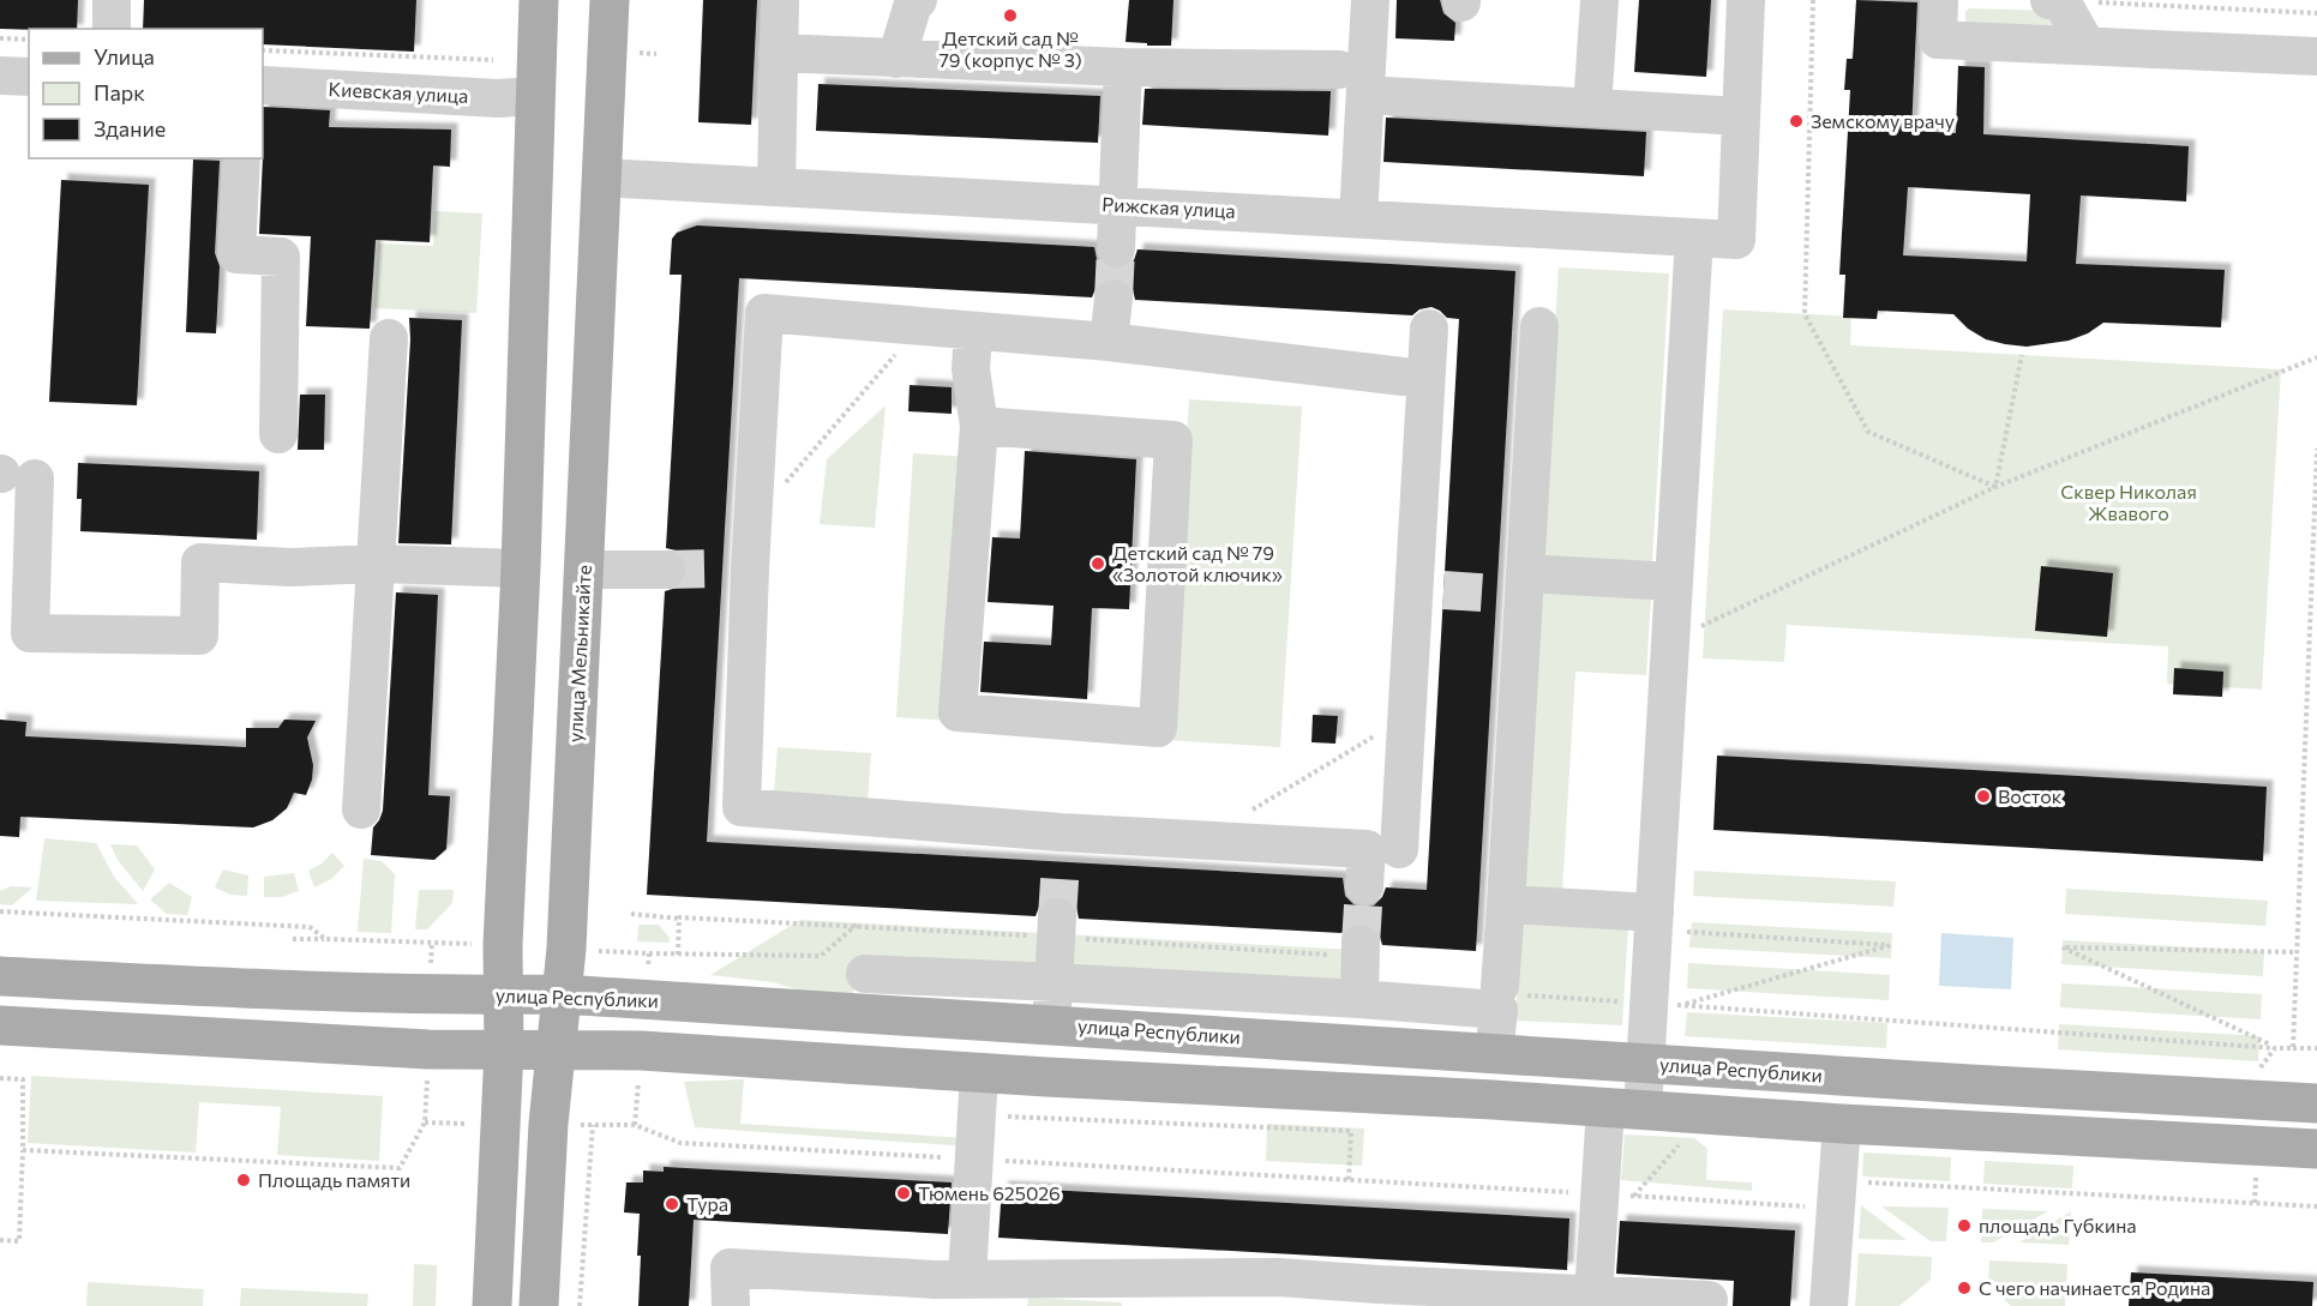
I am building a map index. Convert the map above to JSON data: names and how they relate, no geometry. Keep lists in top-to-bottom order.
{
  "streets": {
    "main road": ["улица Мельникайте", "улица Республики"],
    "street": ["Киевская улица", "Рижская улица"]
  },
  "crossings": [
    ["Рижская улица", "улица Мельникайте"],
    ["улица Мельникайте", "улица Республики"]
  ],
  "parks": ["Сквер Николая Жвавого"],
  "places": [
    "Детский сад № 79 (корпус № 3)",
    "Земскому врачу",
    "Детский сад № 79 «Золотой ключик»",
    "Восток",
    "Площадь памяти",
    "Тюмень 625026",
    "Тура",
    "площадь Губкина",
    "С чего начинается Родина"
  ],
  "legend": ["Улица", "Парк", "Здание"]
}
